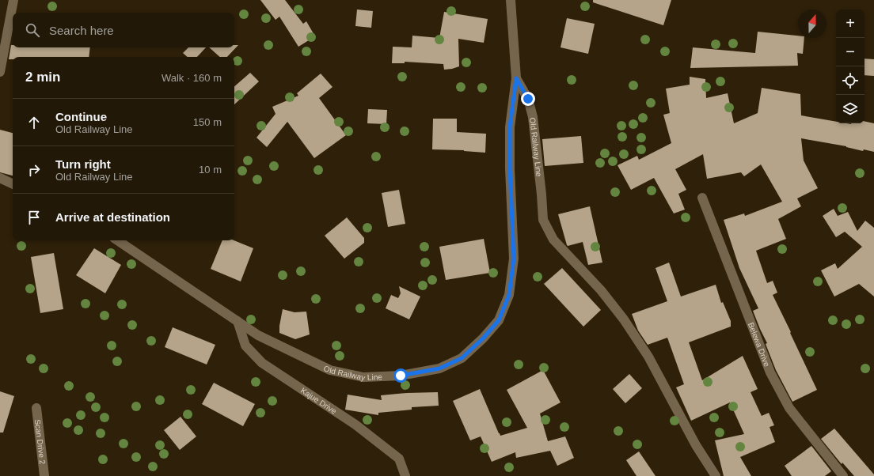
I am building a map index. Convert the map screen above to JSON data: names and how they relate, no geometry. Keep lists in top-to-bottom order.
{
  "streets": {
    "street": [
      "Old Railway Line",
      "Belewa Drive",
      "Kajue Drive",
      "Scan Drive 2"
    ]
  },
  "crossings": [
    ["Old Railway Line", "Kajue Drive"]
  ],
  "north": "top",
  "page": {
    "map_buttons": ["+", "−"],
    "search": "Search here",
    "heading": ["2 min", "Walk · 160 m"],
    "list": [
      ["Continue", "Old Railway Line", "150 m"],
      ["Turn right", "Old Railway Line", "10 m"],
      "Arrive at destination"
    ]
  }
}
